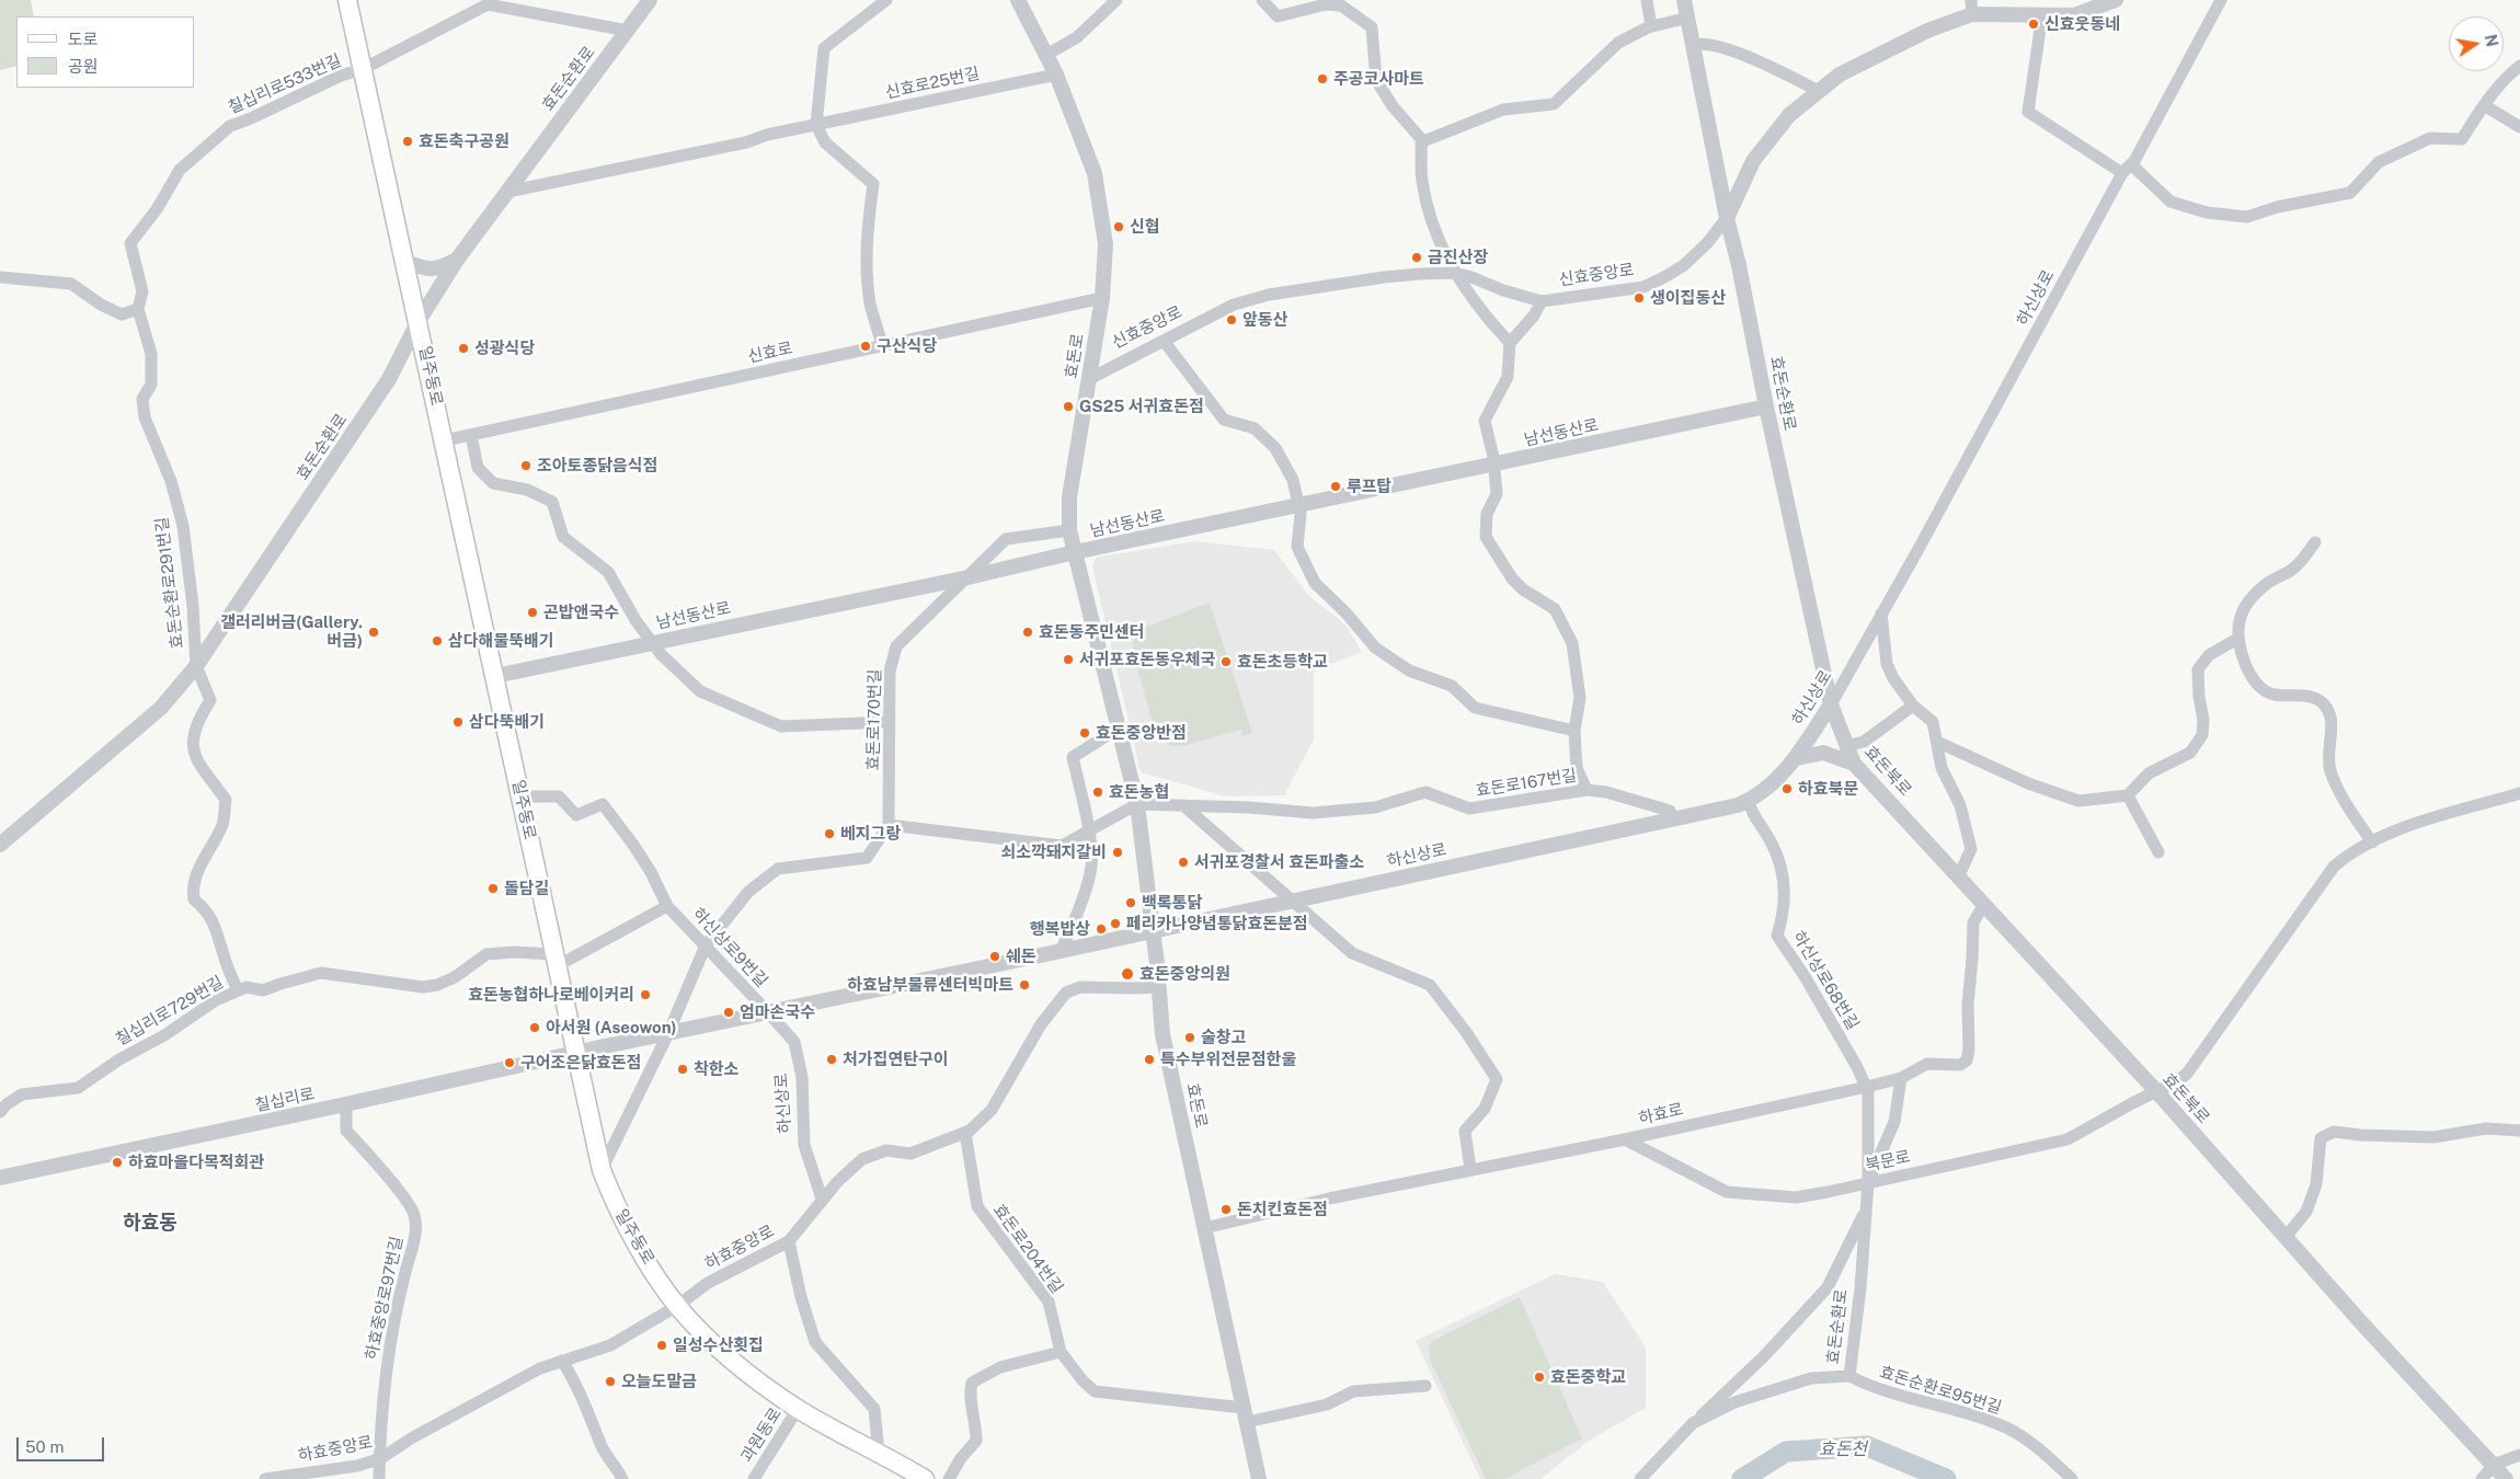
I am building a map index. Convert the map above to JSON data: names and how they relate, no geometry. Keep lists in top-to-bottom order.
{
  "streets": {
    "main road": ["일주동로"],
    "street": [
      "효돈순환로",
      "신효로25번길",
      "칠십리로533번길",
      "신효중앙로",
      "하신상로",
      "신효로",
      "효돈로",
      "남선동산로",
      "효돈순환로291번길",
      "효돈로170번길",
      "효돈북로",
      "효돈로167번길",
      "하신상로9번길",
      "하신상로68번길",
      "칠십리로729번길",
      "칠십리로",
      "하효로",
      "북문로",
      "하효중앙로",
      "효돈로204번길",
      "하효중앙로97번길",
      "효돈순환로95번길",
      "과원동로"
    ]
  },
  "crossings": [
    ["효돈순환로", "신효로25번길"],
    ["효돈순환로", "칠십리로533번길"],
    ["효돈순환로", "신효중앙로"],
    ["효돈순환로", "하신상로"],
    ["효돈순환로", "일주동로"],
    ["효돈순환로", "남선동산로"],
    ["효돈순환로", "효돈순환로291번길"],
    ["효돈순환로", "효돈북로"],
    ["효돈순환로", "하신상로68번길"],
    ["효돈순환로", "하효로"],
    ["효돈순환로", "북문로"],
    ["효돈순환로", "효돈순환로95번길"],
    ["신효로25번길", "효돈로"],
    ["칠십리로533번길", "일주동로"],
    ["칠십리로533번길", "효돈순환로291번길"],
    ["신효중앙로", "효돈로"],
    ["하신상로", "효돈로"],
    ["하신상로", "일주동로"],
    ["하신상로", "효돈로167번길"],
    ["하신상로", "하신상로9번길"],
    ["하신상로", "하신상로68번길"],
    ["하신상로", "칠십리로"],
    ["하신상로", "하효중앙로"],
    ["신효로", "효돈로"],
    ["신효로", "일주동로"],
    ["효돈로", "남선동산로"],
    ["효돈로", "효돈로170번길"],
    ["효돈로", "효돈로167번길"],
    ["효돈로", "하효로"],
    ["효돈로", "하효중앙로"],
    ["효돈로", "효돈로204번길"],
    ["일주동로", "남선동산로"],
    ["일주동로", "하신상로9번길"],
    ["일주동로", "칠십리로729번길"],
    ["일주동로", "칠십리로"],
    ["일주동로", "하효중앙로"],
    ["일주동로", "과원동로"],
    ["남선동산로", "효돈로170번길"],
    ["효돈순환로291번길", "칠십리로729번길"],
    ["효돈북로", "하효로"],
    ["효돈북로", "북문로"],
    ["하신상로9번길", "칠십리로729번길"],
    ["하신상로68번길", "하효로"],
    ["하신상로68번길", "북문로"],
    ["칠십리로", "하효중앙로97번길"],
    ["하효로", "북문로"],
    ["하효중앙로", "효돈로204번길"],
    ["하효중앙로", "하효중앙로97번길"]
  ],
  "districts": ["하효동"],
  "water": ["효돈천"],
  "places": [
    "신효웃동네",
    "주공코사마트",
    "효돈축구공원",
    "신협",
    "금진산장",
    "생이집동산",
    "앞동산",
    "구산식당",
    "성광식당",
    "GS25 서귀효돈점",
    "조아토종닭음식점",
    "루프탑",
    "곤밥앤국수",
    "갤러리버금(Gallery. 버금)",
    "효돈동주민센터",
    "삼다해물뚝배기",
    "서귀포효돈동우체국",
    "효돈초등학교",
    "삼다뚝배기",
    "효돈중앙반점",
    "하효북문",
    "효돈농협",
    "베지그랑",
    "쇠소깍돼지갈비",
    "서귀포경찰서 효돈파출소",
    "돌담길",
    "백록통닭",
    "페리카나양념통닭효돈분점",
    "행복밥상",
    "쉐돈",
    "효돈중앙의원",
    "하효남부물류센터빅마트",
    "효돈농협하나로베이커리",
    "엄마손국수",
    "아서원 (Aseowon)",
    "술창고",
    "처가집연탄구이",
    "특수부위전문점한울",
    "구어조은닭효돈점",
    "착한소",
    "하효마을다목적회관",
    "돈치킨효돈점",
    "일성수산횟집",
    "효돈중학교",
    "오늘도말금"
  ],
  "legend": ["도로", "공원"],
  "scale_bar": "50 m",
  "north": "right"
}
